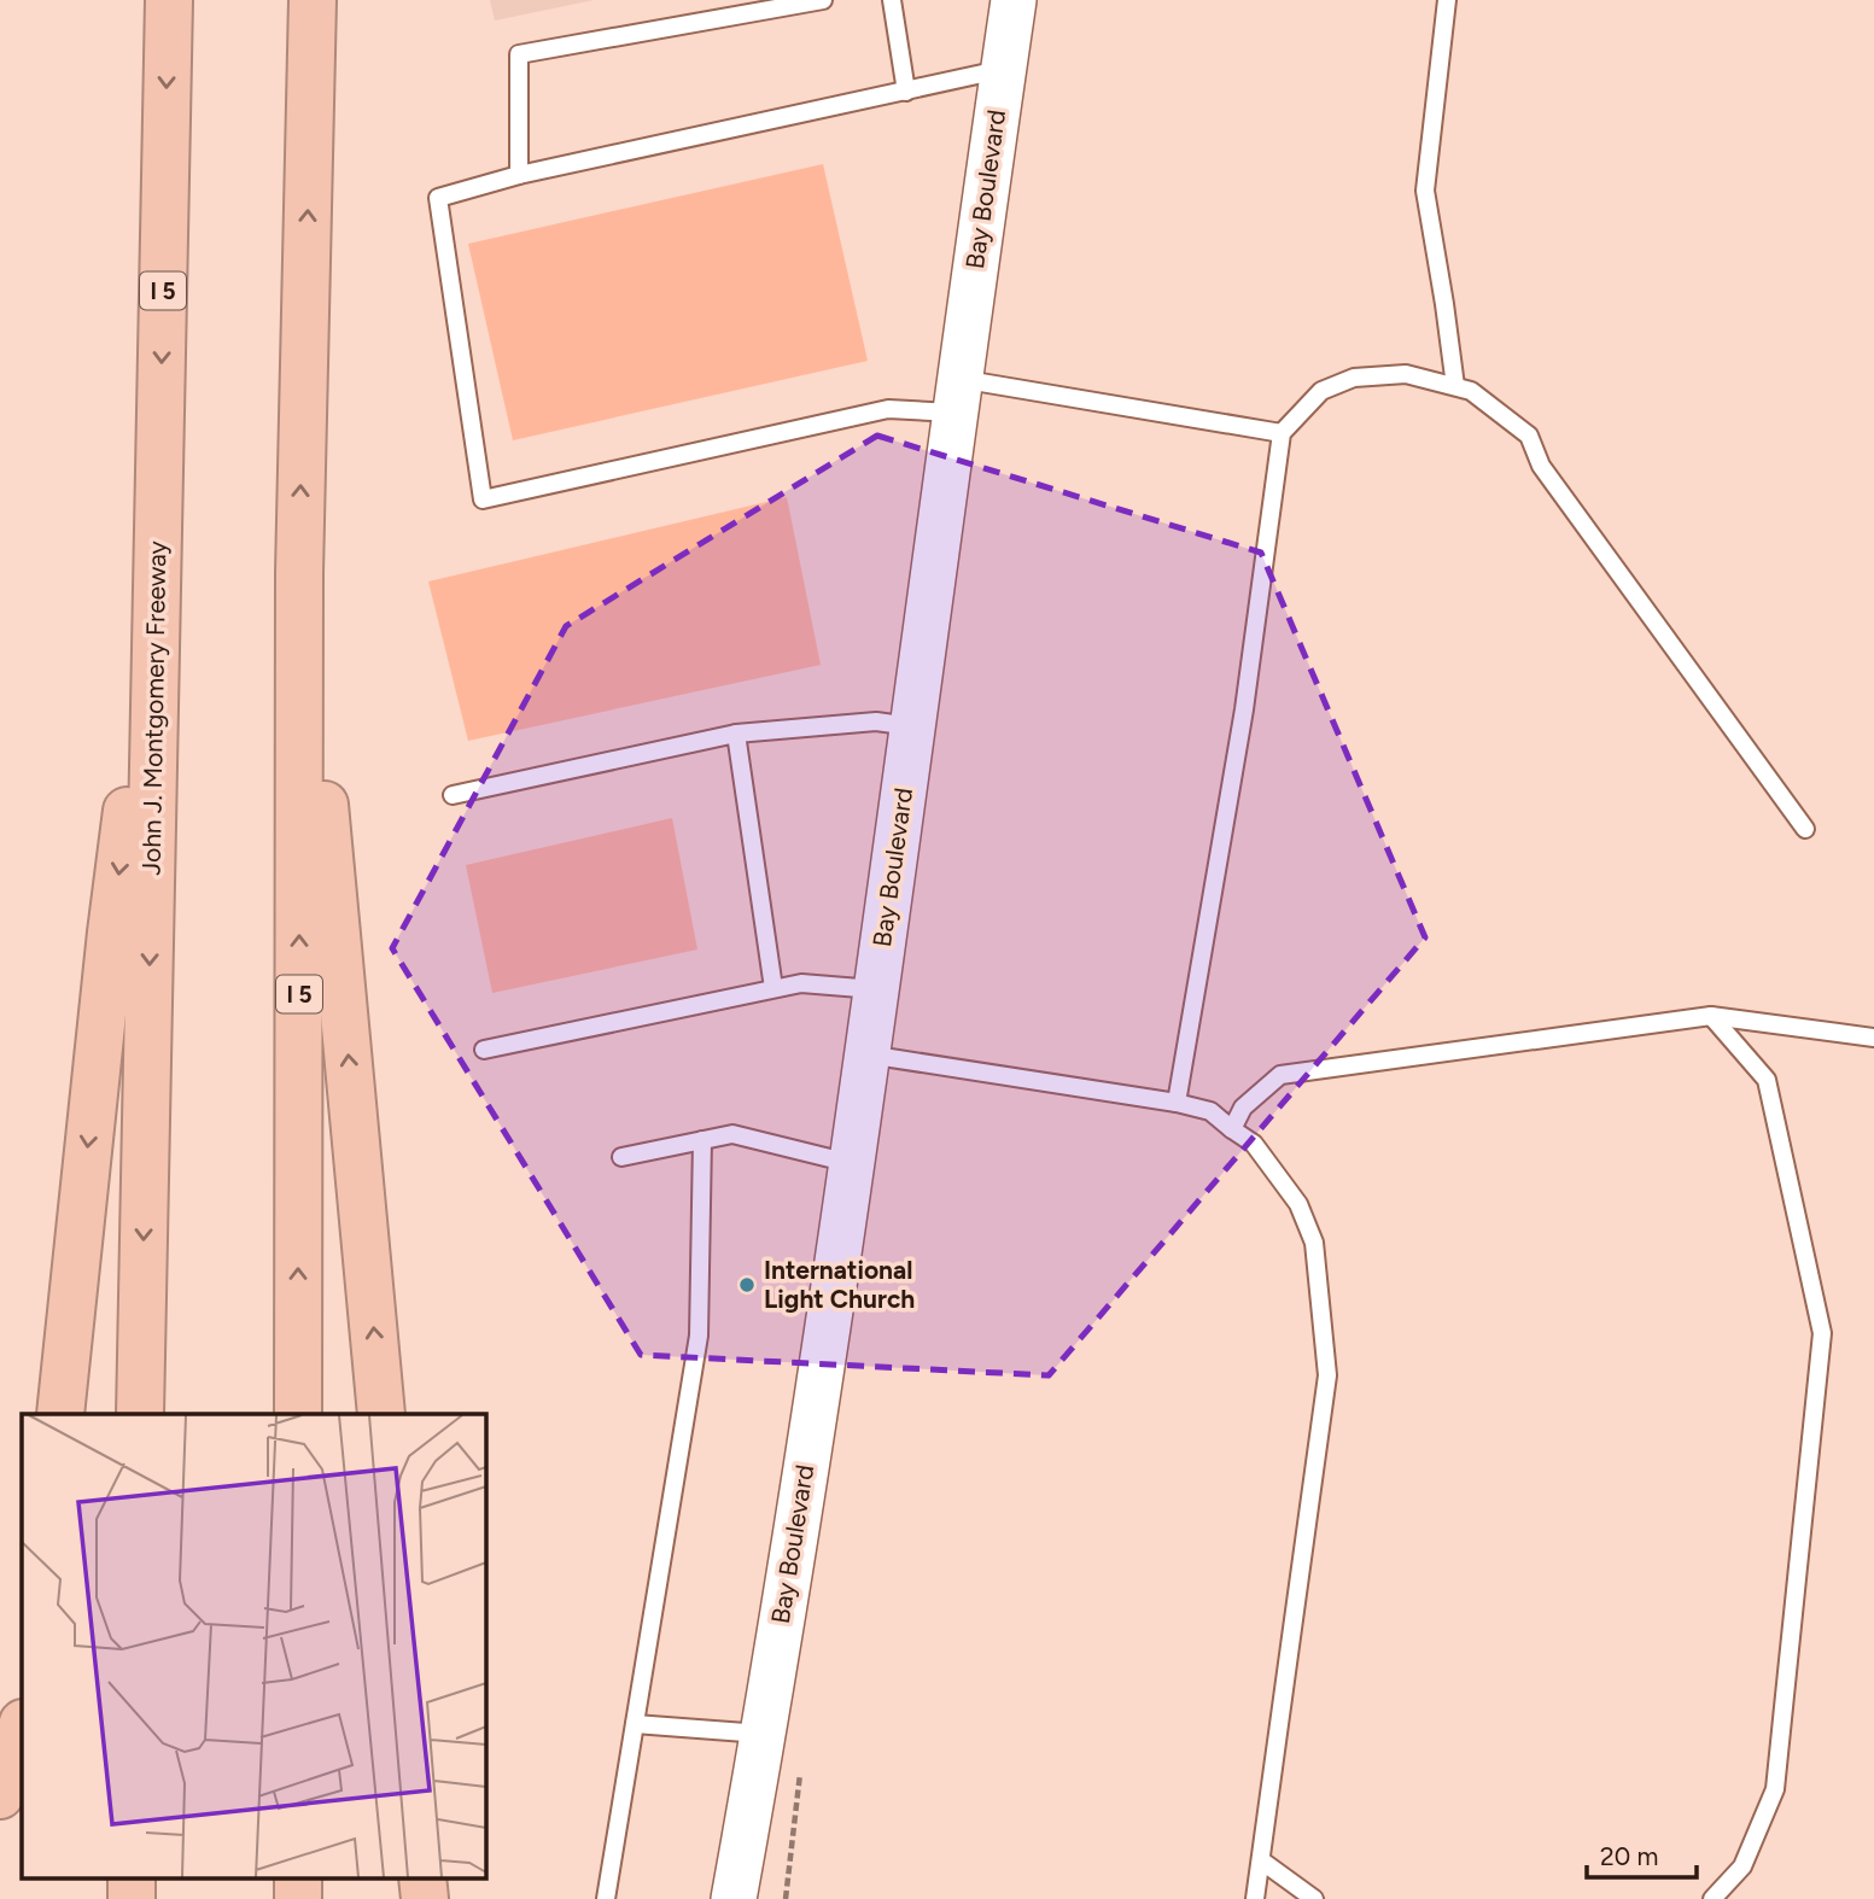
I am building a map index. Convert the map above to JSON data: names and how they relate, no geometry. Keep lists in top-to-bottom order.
{
  "streets": {
    "highway": ["I 5", "John J. Montgomery Freeway"],
    "street": ["Bay Boulevard"]
  },
  "places": ["International Light Church"],
  "scale_bar": "20 m"
}
